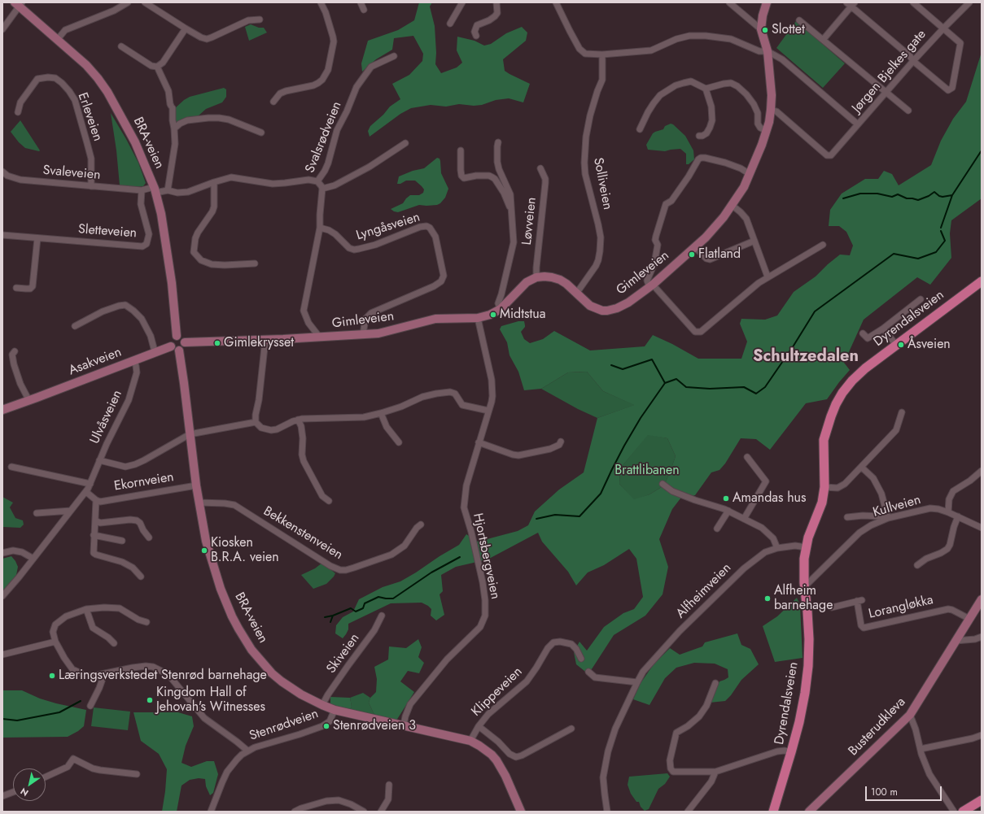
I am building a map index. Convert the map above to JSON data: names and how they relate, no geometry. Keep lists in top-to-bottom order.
{
  "streets": {
    "main road": [
      "BRA-veien",
      "Gimleveien",
      "Dyrendalsveien",
      "Asakveien",
      "Busterudkleva"
    ],
    "street": [
      "Jørgen Bjelkes gate",
      "Erleveien",
      "Svalsrødveien",
      "Svaleveien",
      "Solliveien",
      "Løvveien",
      "Lyngåsveien",
      "Sletteveien",
      "Ulvåsveien",
      "Ekornveien",
      "Kullveien",
      "Bekkenstenveien",
      "Hjortsbergveien",
      "Alfheimveien",
      "Lorangløkka",
      "Skiveien",
      "Klippeveien",
      "Stenrødveien"
    ]
  },
  "crossings": [
    ["Jørgen Bjelkes gate", "Gimleveien"],
    ["Erleveien", "Svaleveien"],
    ["Svalsrødveien", "Lyngåsveien"],
    ["Svalsrødveien", "Gimleveien"],
    ["BRA-veien", "Gimleveien"],
    ["BRA-veien", "Asakveien"],
    ["BRA-veien", "Ekornveien"],
    ["BRA-veien", "Bekkenstenveien"],
    ["BRA-veien", "Hjortsbergveien"],
    ["BRA-veien", "Skiveien"],
    ["BRA-veien", "Klippeveien"],
    ["BRA-veien", "Stenrødveien"],
    ["Svaleveien", "Sletteveien"],
    ["Solliveien", "Gimleveien"],
    ["Løvveien", "Gimleveien"],
    ["Lyngåsveien", "Gimleveien"],
    ["Gimleveien", "Asakveien"],
    ["Gimleveien", "Hjortsbergveien"],
    ["Dyrendalsveien", "Kullveien"],
    ["Dyrendalsveien", "Alfheimveien"],
    ["Asakveien", "Ulvåsveien"],
    ["Lorangløkka", "Busterudkleva"]
  ],
  "districts": ["Schultzedalen"],
  "parks": ["Brattlibanen"],
  "places": [
    "Slottet",
    "Flatland",
    "Midtstua",
    "Gimlekrysset",
    "Åsveien",
    "Amandas hus",
    "Kiosken B.R.A. veien",
    "Alfheim barnehage",
    "Læringsverkstedet Stenrød barnehage",
    "Kingdom Hall of Jehovah's Witnesses",
    "Stenrødveien 3"
  ],
  "scale_bar": "100 m",
  "north": "bottom left"
}
